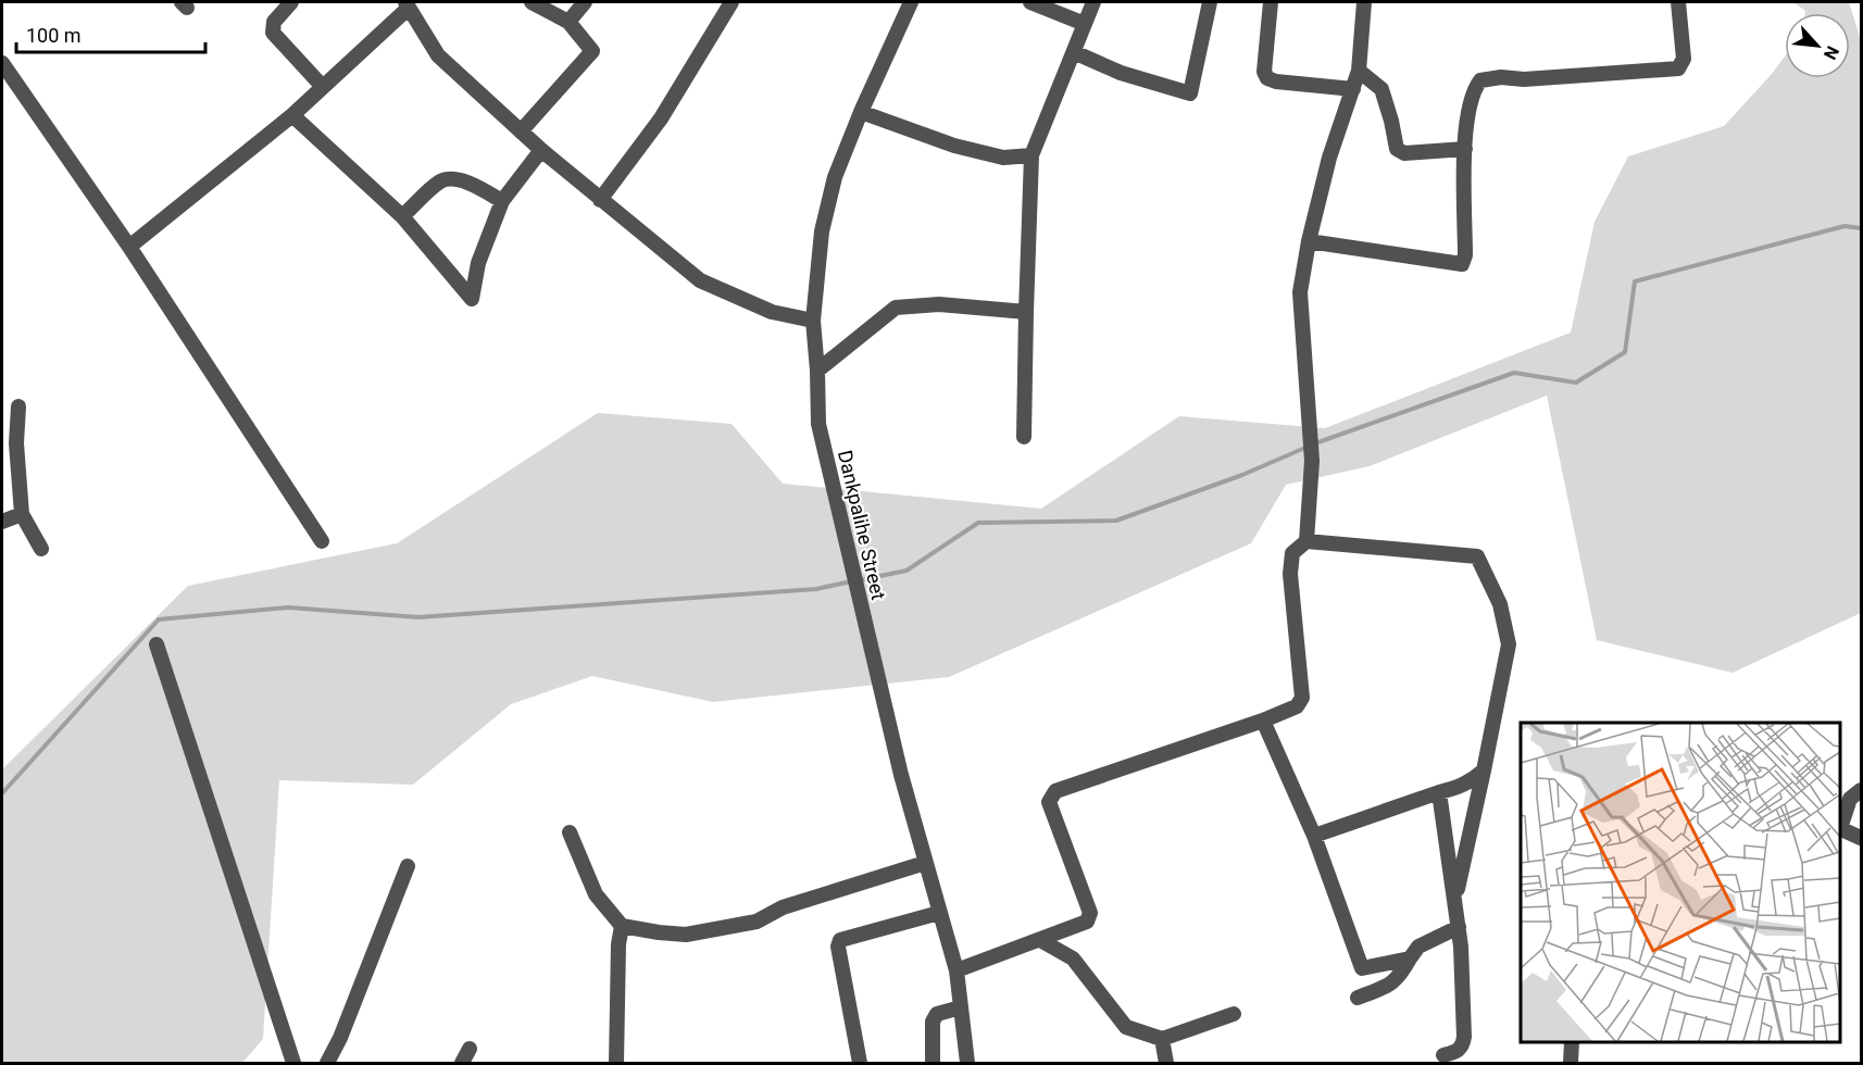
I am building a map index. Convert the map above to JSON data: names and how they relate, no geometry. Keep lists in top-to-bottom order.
{
  "streets": {
    "street": ["Dankpalihe Street"]
  },
  "scale_bar": "100 m",
  "north": "bottom right"
}
